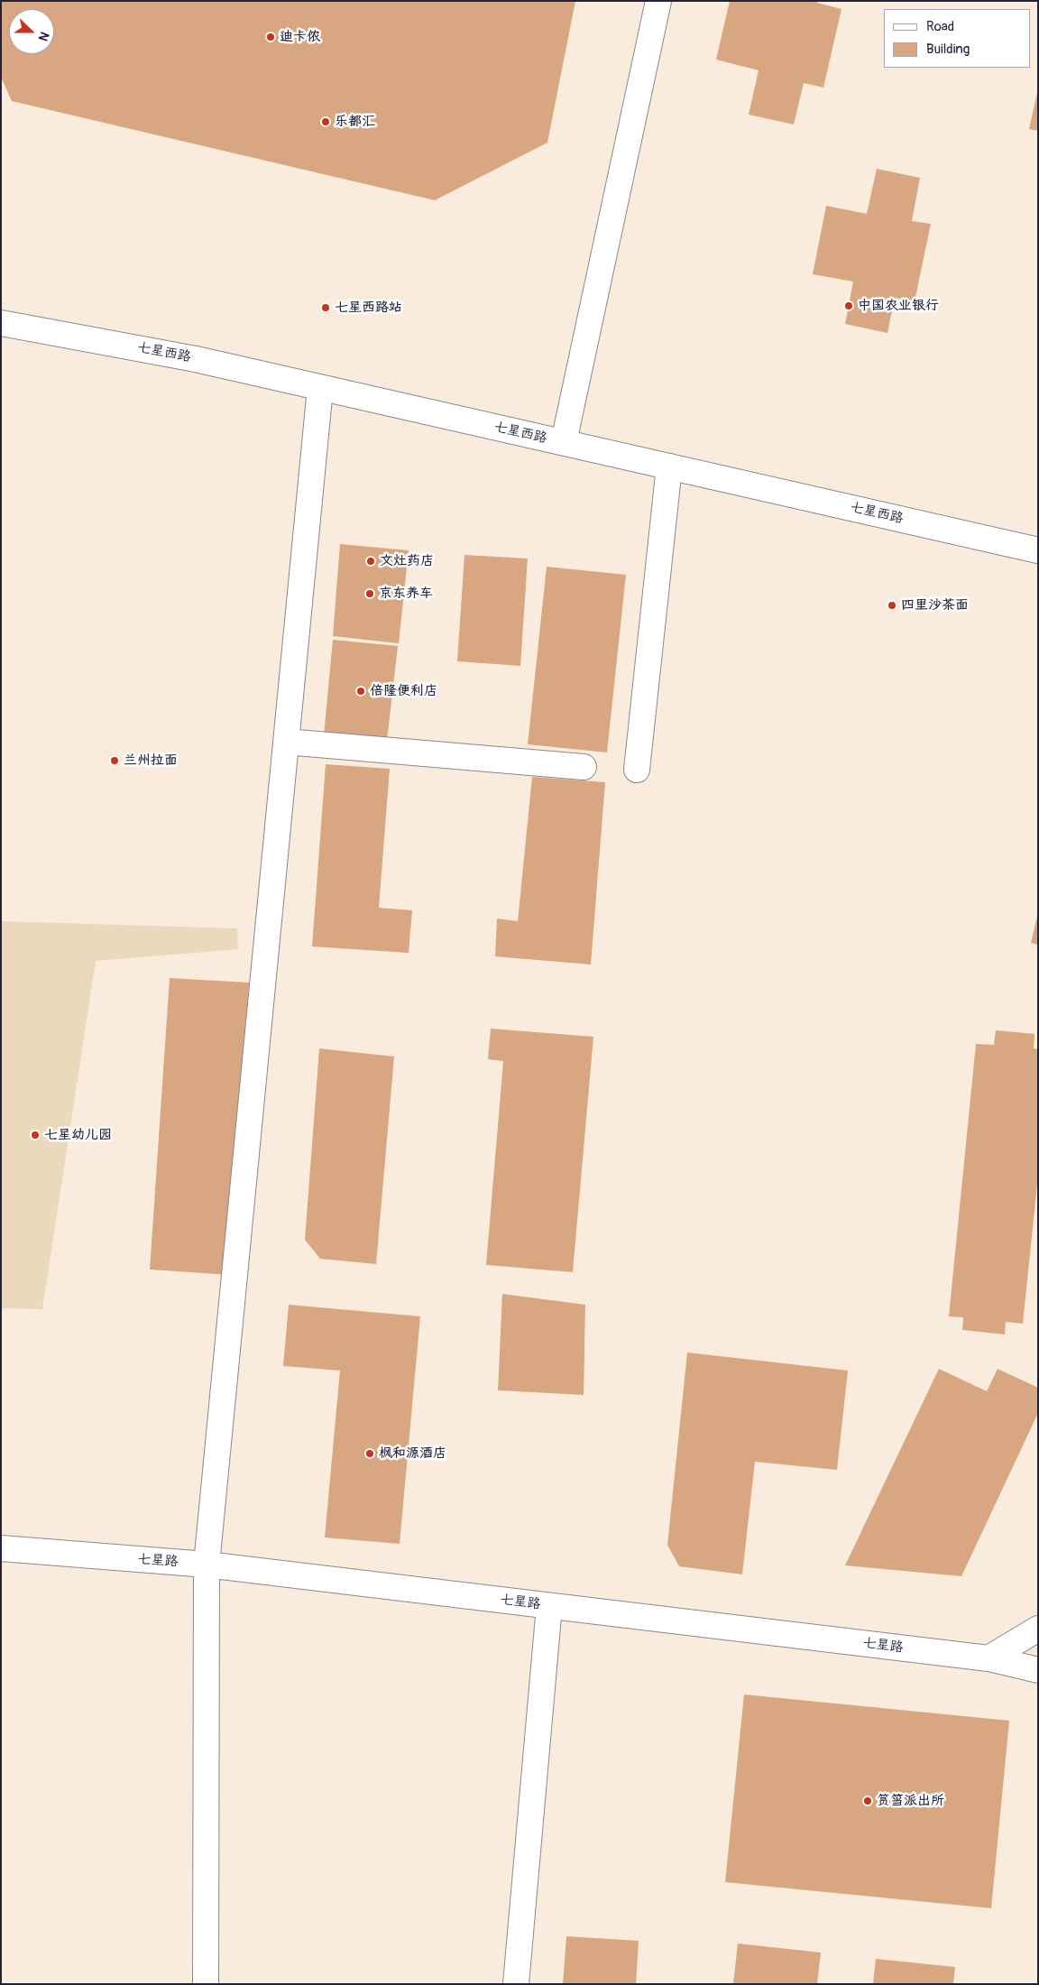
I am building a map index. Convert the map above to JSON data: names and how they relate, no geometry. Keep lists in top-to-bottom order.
{
  "streets": {
    "street": ["七星西路", "七星路"]
  },
  "places": [
    "迪卡侬",
    "乐都汇",
    "中国农业银行",
    "七星西路站",
    "文灶药店",
    "京东养车",
    "四里沙茶面",
    "倍隆便利店",
    "兰州拉面",
    "七星幼儿园",
    "枫和源酒店",
    "筼筜派出所"
  ],
  "legend": ["Road", "Building"],
  "north": "right"
}
